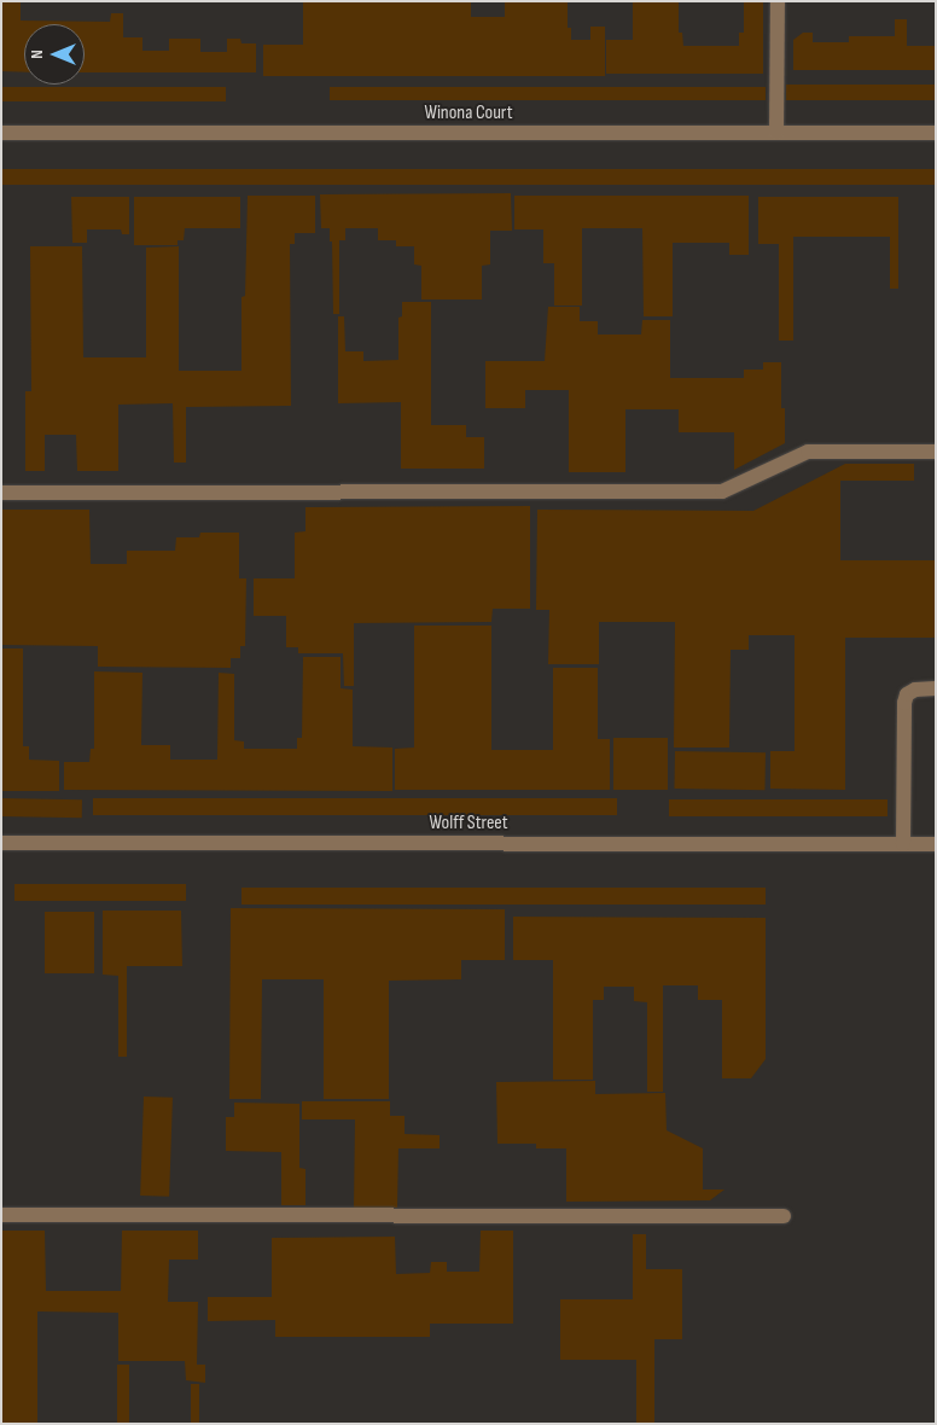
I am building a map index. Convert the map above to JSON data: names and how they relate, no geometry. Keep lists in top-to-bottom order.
{
  "streets": {
    "street": ["Winona Court", "Wolff Street"]
  },
  "north": "left"
}
